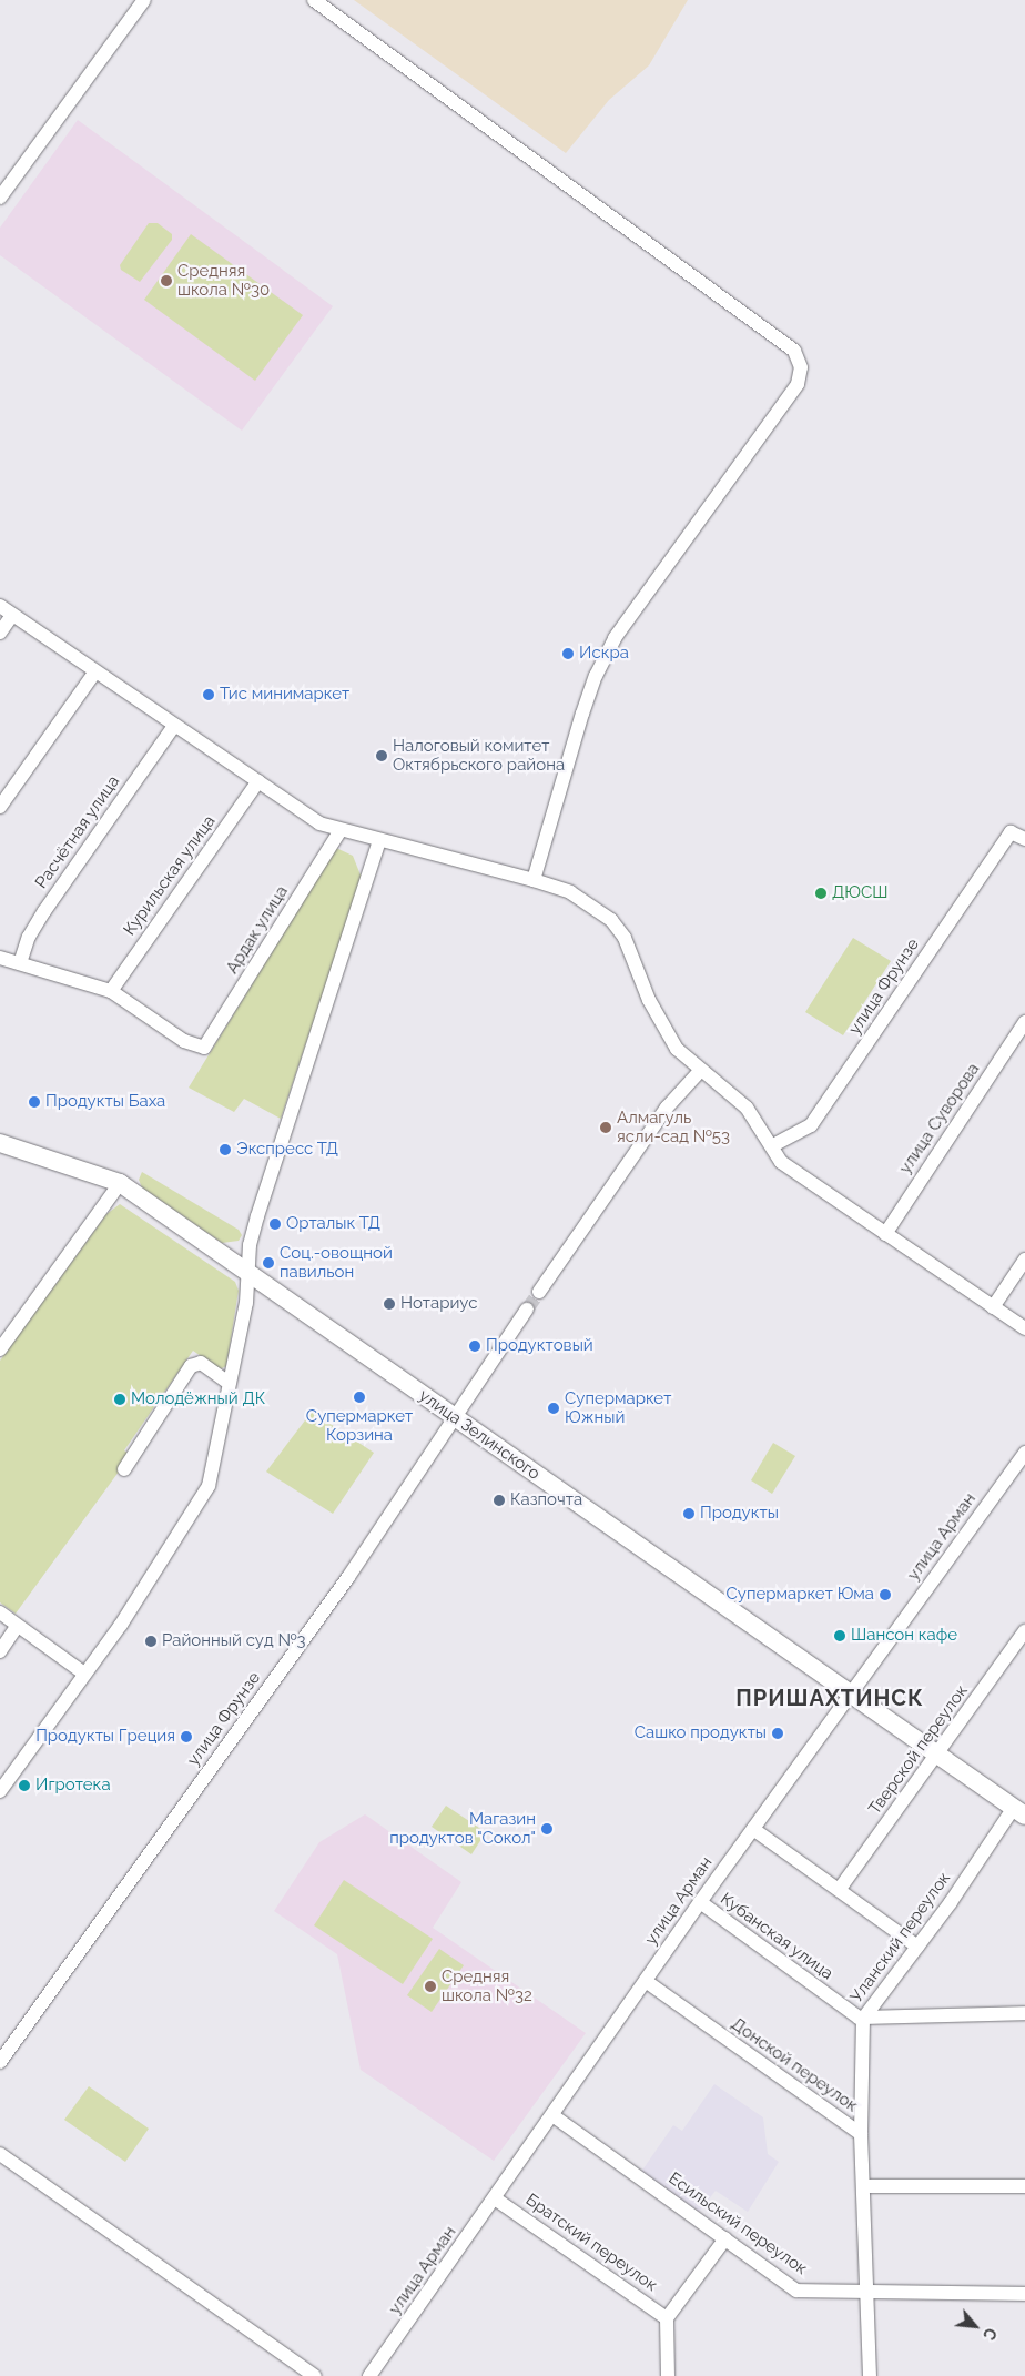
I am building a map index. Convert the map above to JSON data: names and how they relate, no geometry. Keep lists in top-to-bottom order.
{
  "streets": {
    "main road": ["улица Зелинского"],
    "street": [
      "Расчётная улица",
      "Курильская улица",
      "Ардак улица",
      "улица Фрунзе",
      "улица Суворова",
      "улица Арман",
      "Тверской переулок",
      "Кубанская улица",
      "Уланский переулок",
      "Донской переулок",
      "Есильский переулок",
      "Братский переулок"
    ]
  },
  "crossings": [
    ["Курильская улица", "Ардак улица"],
    ["улица Фрунзе", "улица Зелинского"],
    ["улица Зелинского", "улица Арман"],
    ["улица Зелинского", "Тверской переулок"],
    ["улица Зелинского", "Уланский переулок"],
    ["улица Арман", "Кубанская улица"],
    ["улица Арман", "Донской переулок"],
    ["улица Арман", "Есильский переулок"],
    ["улица Арман", "Братский переулок"],
    ["Кубанская улица", "Уланский переулок"],
    ["Уланский переулок", "Донской переулок"],
    ["Донской переулок", "Есильский переулок"]
  ],
  "districts": ["ПРИШАХТИНСК"],
  "places": [
    "Средняя школа №30",
    "Искра",
    "Тис минимаркет",
    "Налоговый комитет Октябрьского района",
    "ДЮСШ",
    "Продукты Баха",
    "Алмагуль ясли-сад №53",
    "Экспресс ТД",
    "Орталык ТД",
    "Соц.-овощной павильон",
    "Нотариус",
    "Продуктовый",
    "Супермаркет Корзина",
    "Молодёжный ДК",
    "Супермаркет Южный",
    "Казпочта",
    "Продукты",
    "Супермаркет Юма",
    "Шансон кафе",
    "Районный суд №3",
    "Сашко продукты",
    "Продукты Греция",
    "Игротека",
    "Магазин продуктов \"Сокол\"",
    "Средняя школа №32"
  ],
  "north": "bottom right"
}
